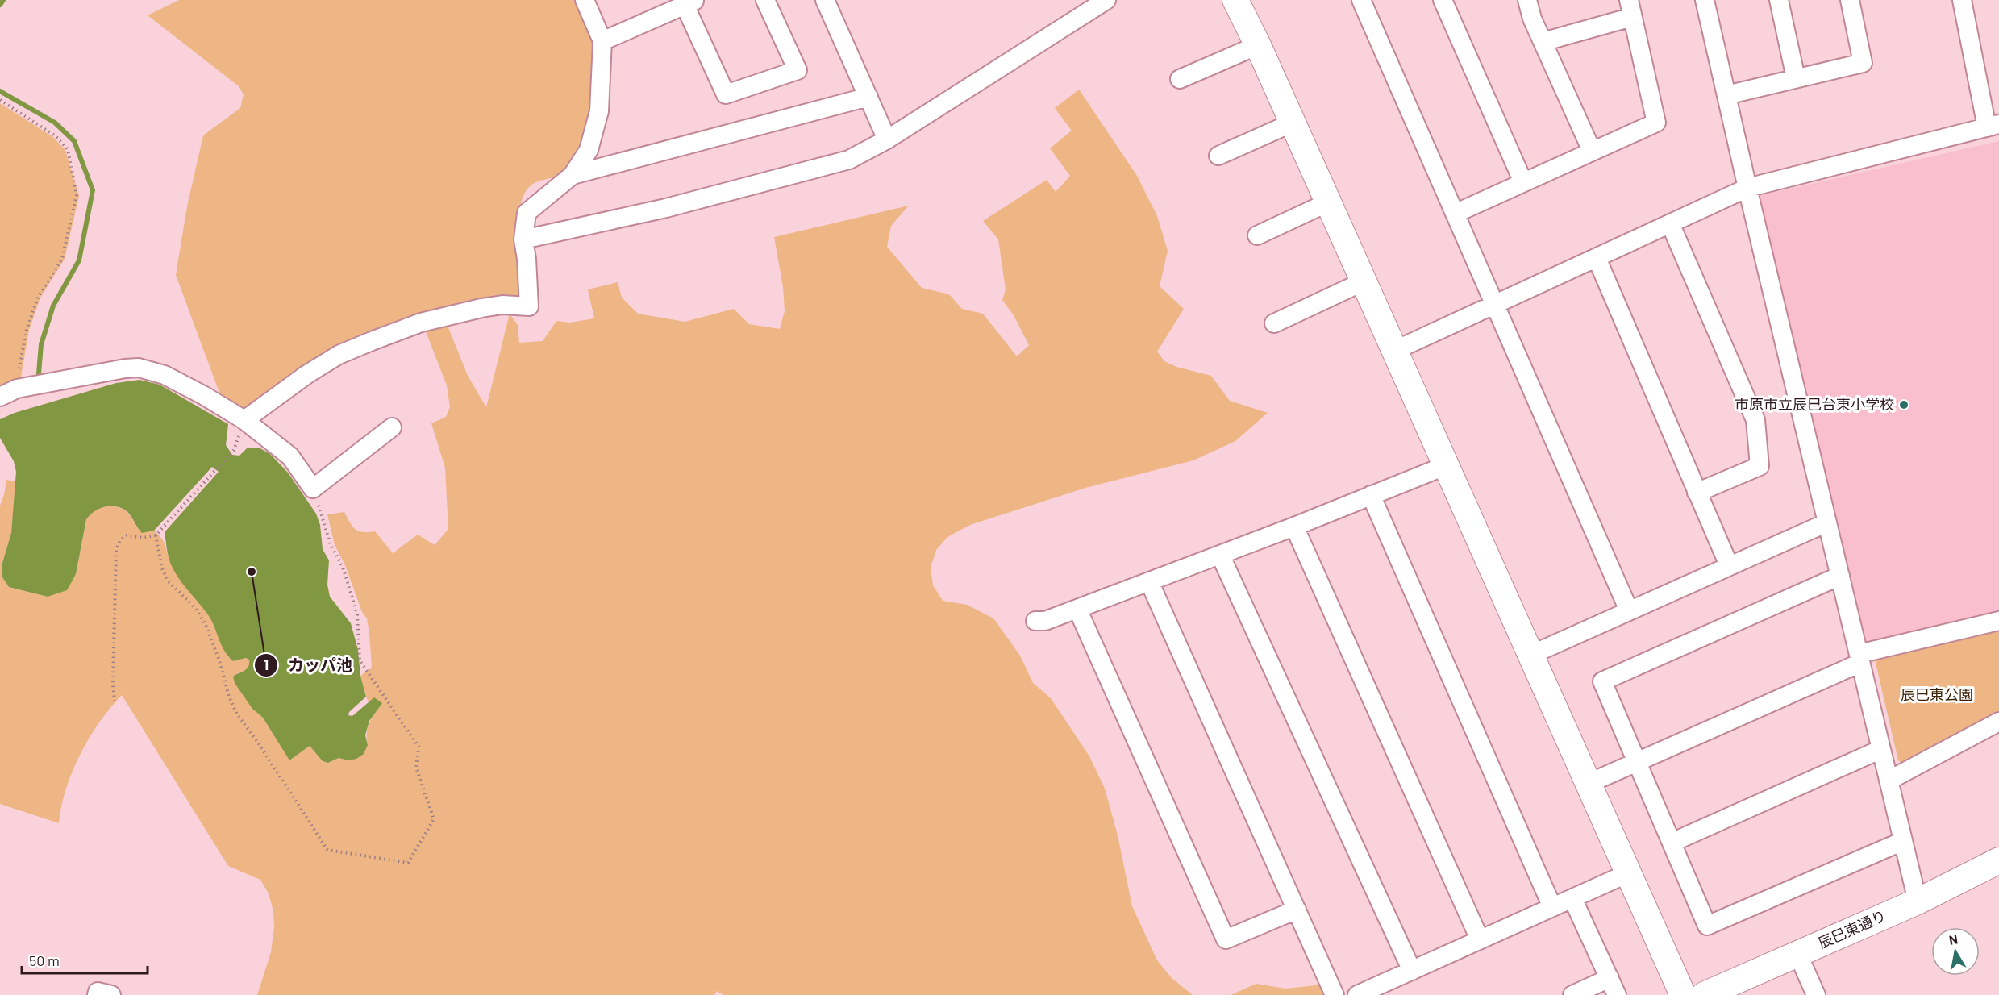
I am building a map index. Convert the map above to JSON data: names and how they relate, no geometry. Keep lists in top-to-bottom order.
{
  "streets": {
    "street": ["辰巳東通り"]
  },
  "parks": ["辰巳東公園"],
  "places": ["市原市立辰巳台東小学校", "カッパ池"],
  "scale_bar": "50 m",
  "north": "top"
}
